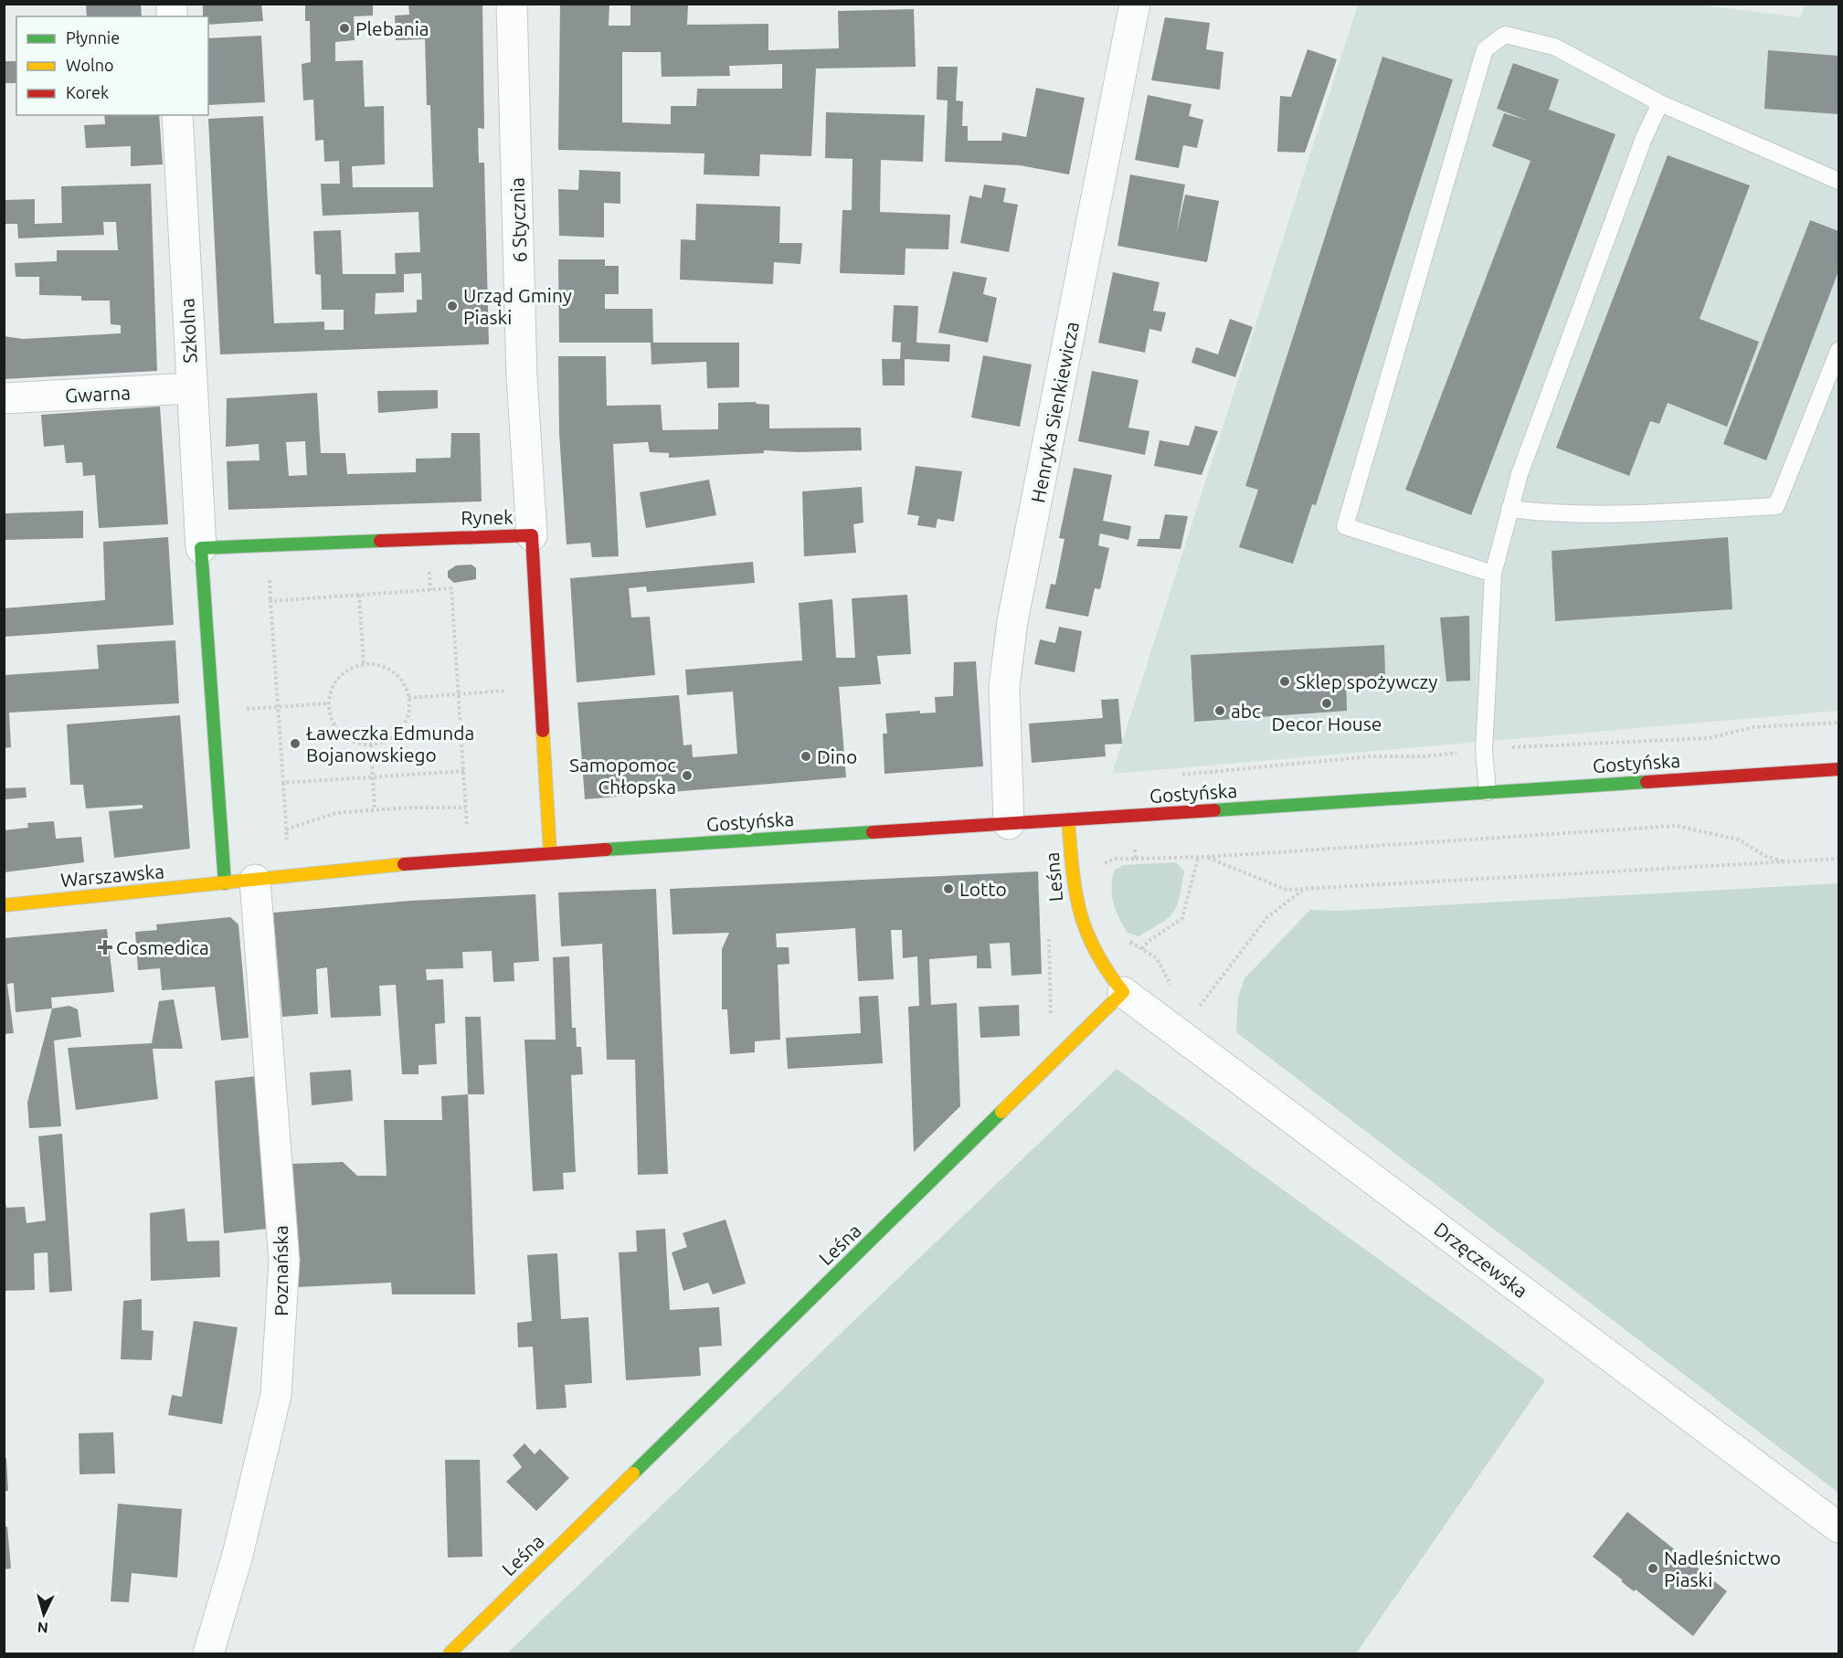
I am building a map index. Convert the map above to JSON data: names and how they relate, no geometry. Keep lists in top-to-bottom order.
{
  "streets": {
    "street": [
      "6 Stycznia",
      "Szkolna",
      "Gwarna",
      "Henryka Sienkiewicza",
      "Rynek",
      "Gostyńska",
      "Warszawska",
      "Leśna",
      "Drzęczewska",
      "Poznańska"
    ]
  },
  "crossings": [
    ["6 Stycznia", "Rynek"],
    ["Szkolna", "Gwarna"],
    ["Szkolna", "Rynek"],
    ["Henryka Sienkiewicza", "Gostyńska"],
    ["Rynek", "Gostyńska"],
    ["Gostyńska", "Leśna"],
    ["Leśna", "Drzęczewska"]
  ],
  "places": {
    "other": [
      "Plebania",
      "Urząd Gminy Piaski",
      "Sklep spożywczy",
      "Decor House",
      "abc",
      "Ławeczka Edmunda Bojanowskiego",
      "Dino",
      "Samopomoc Chłopska",
      "Lotto",
      "Nadleśnictwo Piaski"
    ],
    "health": ["Cosmedica"]
  },
  "legend": ["Płynnie", "Wolno", "Korek"],
  "north": "bottom"
}
